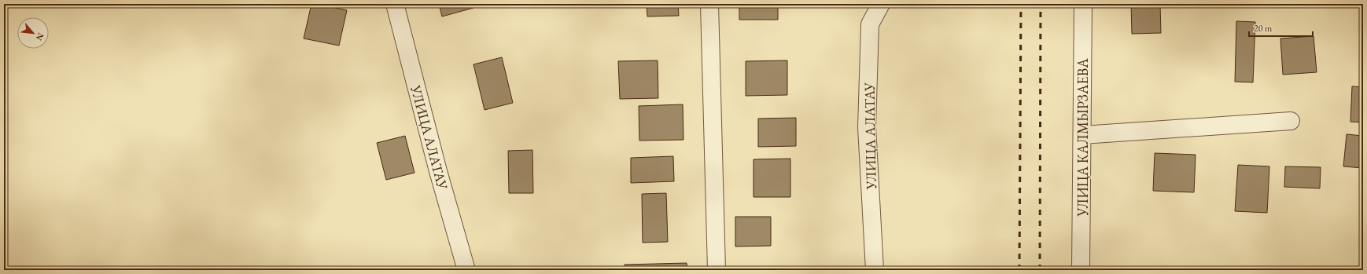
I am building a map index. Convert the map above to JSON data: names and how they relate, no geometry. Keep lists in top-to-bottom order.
{
  "streets": {
    "street": ["УЛИЦА АЛАТАУ", "УЛИЦА КАЛМЫРЗАЕВА"]
  },
  "scale_bar": "20 m",
  "north": "bottom right"
}
